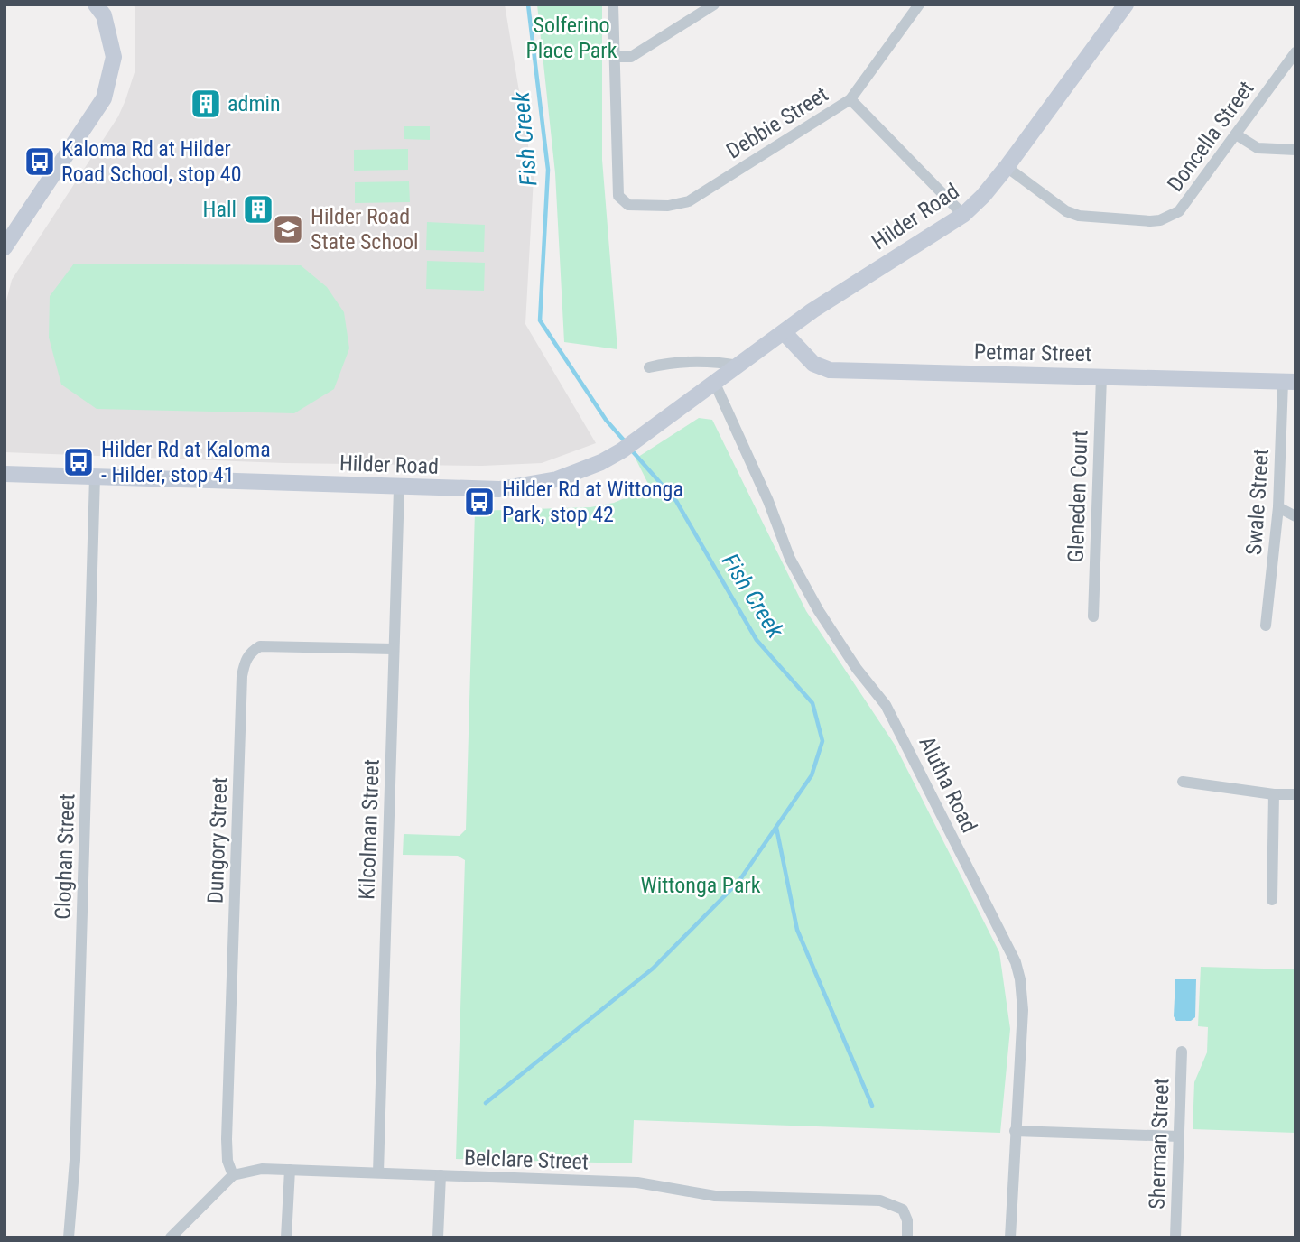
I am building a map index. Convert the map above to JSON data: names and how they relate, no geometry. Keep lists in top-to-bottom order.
{
  "streets": {
    "street": [
      "Debbie Street",
      "Doncella Street",
      "Hilder Road",
      "Petmar Street",
      "Gleneden Court",
      "Swale Street",
      "Alutha Road",
      "Kilcolman Street",
      "Dungory Street",
      "Cloghan Street",
      "Sherman Street",
      "Belclare Street"
    ]
  },
  "crossings": [
    ["Doncella Street", "Hilder Road"],
    ["Hilder Road", "Petmar Street"],
    ["Hilder Road", "Alutha Road"],
    ["Hilder Road", "Kilcolman Street"],
    ["Hilder Road", "Cloghan Street"],
    ["Petmar Street", "Gleneden Court"],
    ["Petmar Street", "Swale Street"],
    ["Kilcolman Street", "Dungory Street"],
    ["Kilcolman Street", "Belclare Street"],
    ["Dungory Street", "Belclare Street"]
  ],
  "water": ["Fish Creek"],
  "parks": ["Solferino Place Park", "Wittonga Park"],
  "places": {
    "building": ["admin", "Hall"],
    "bus stop": ["Kaloma Rd at Hilder Road School, stop 40", "Hilder Rd at Kaloma - Hilder, stop 41", "Hilder Rd at Wittonga Park, stop 42"],
    "school or university": ["Hilder Road State School"]
  }
}
